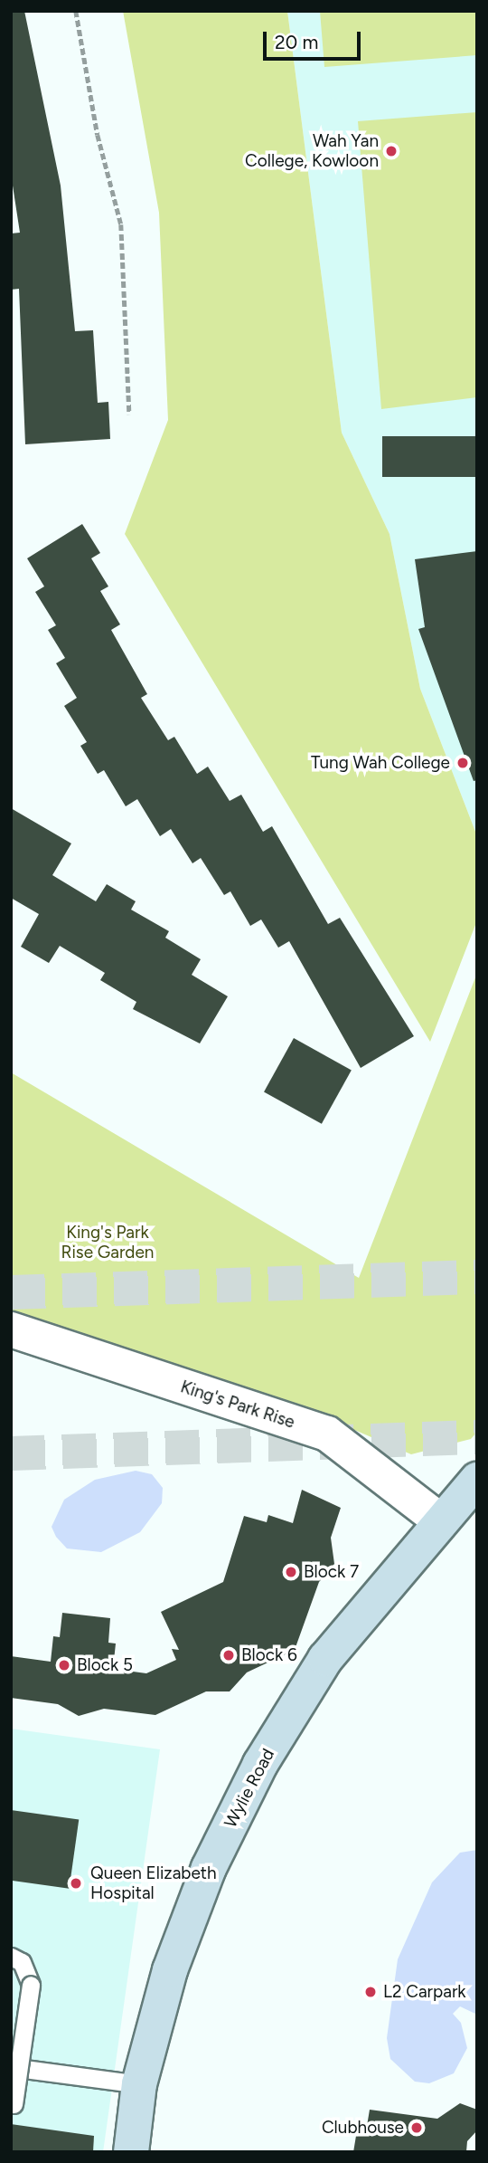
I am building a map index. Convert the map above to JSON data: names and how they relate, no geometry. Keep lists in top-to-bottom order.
{
  "streets": {
    "street": ["King's Park Rise", "Wylie Road"]
  },
  "crossings": [
    ["King's Park Rise", "Wylie Road"]
  ],
  "parks": ["King's Park Rise Garden"],
  "places": [
    "Wah Yan College, Kowloon",
    "Tung Wah College",
    "Block 7",
    "Block 6",
    "Block 5",
    "Queen Elizabeth Hospital",
    "L2 Carpark",
    "Clubhouse"
  ],
  "scale_bar": "20 m"
}
